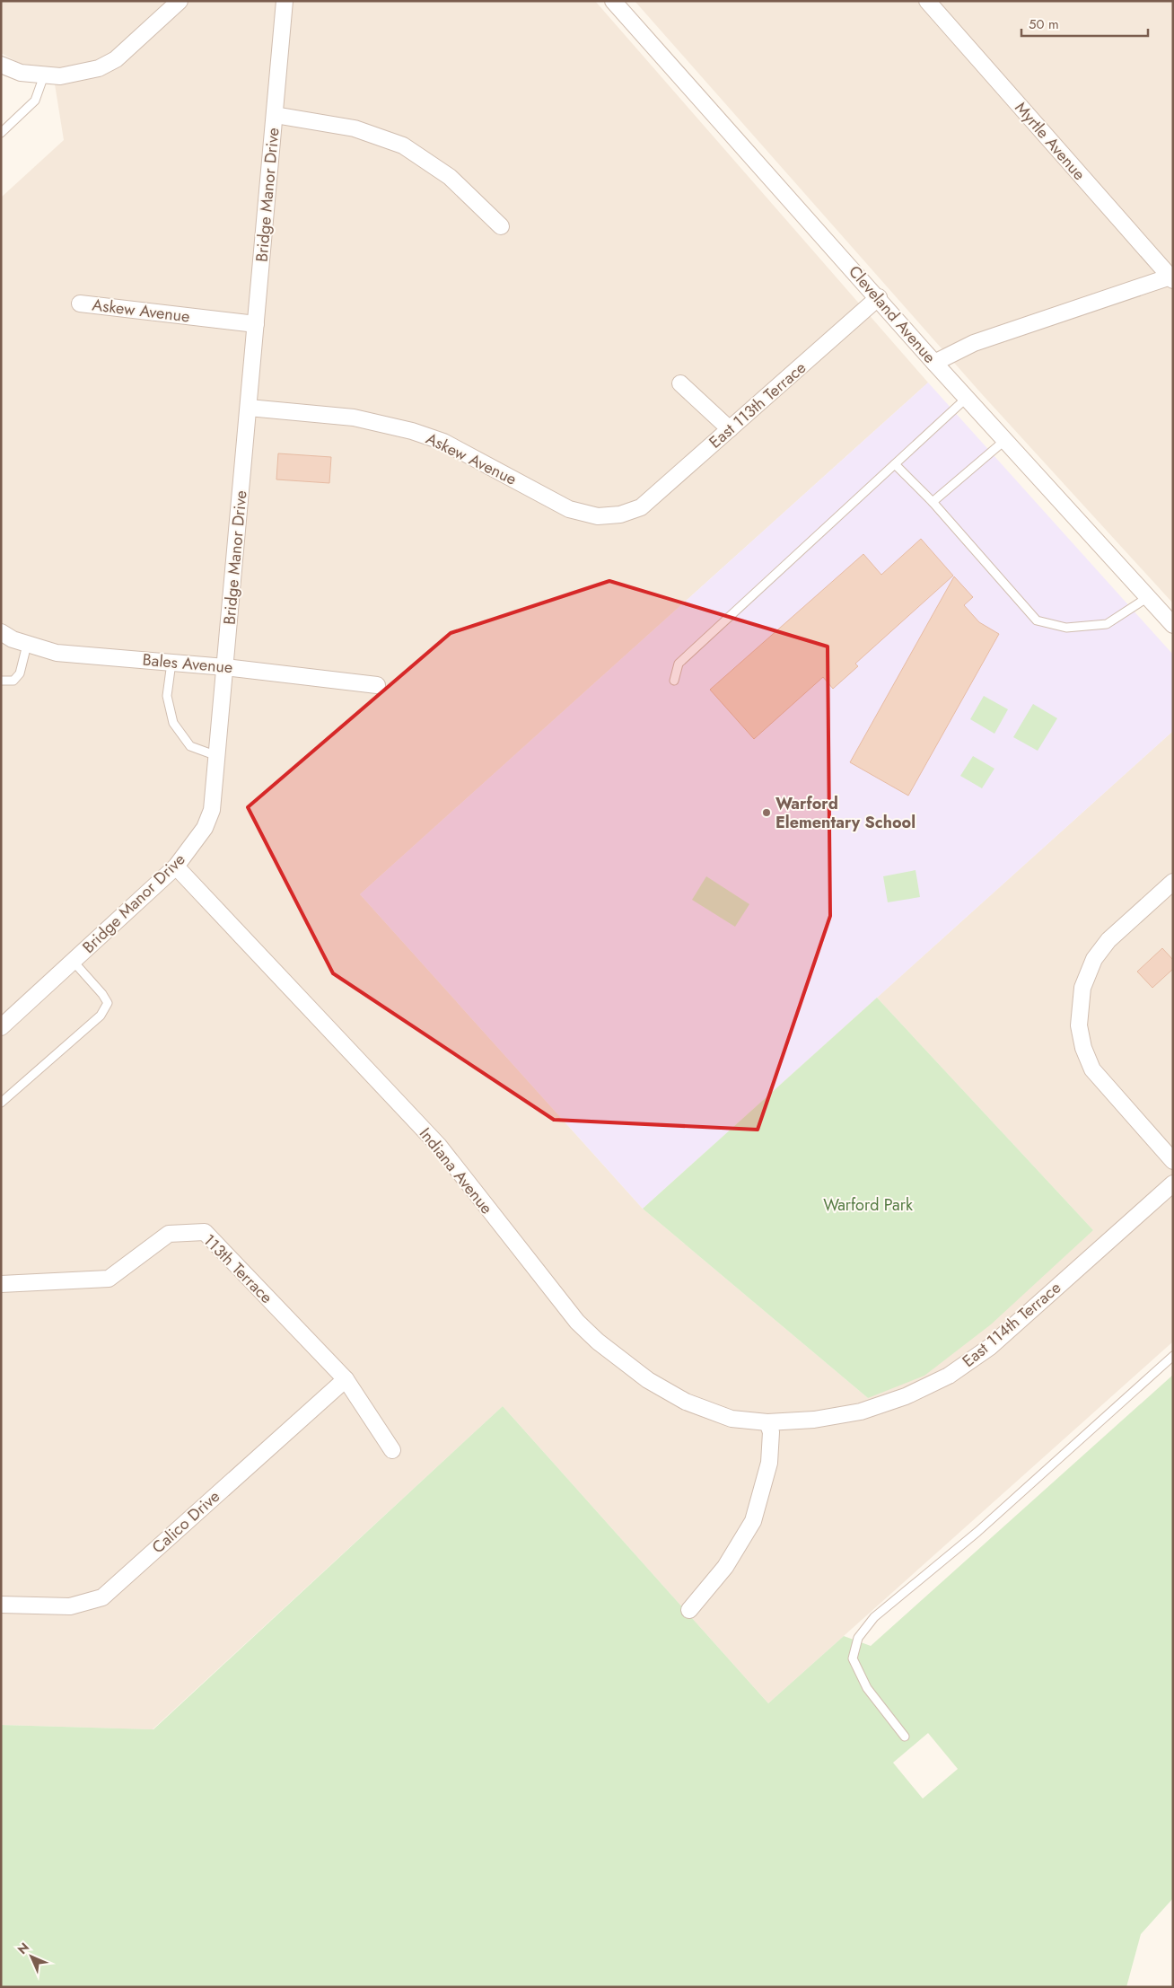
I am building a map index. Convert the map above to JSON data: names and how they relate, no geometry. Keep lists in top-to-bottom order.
{
  "streets": {
    "street": [
      "Myrtle Avenue",
      "Bridge Manor Drive",
      "Askew Avenue",
      "Cleveland Avenue",
      "East 113th Terrace",
      "Bales Avenue",
      "Indiana Avenue",
      "113th Terrace",
      "East 114th Terrace",
      "Calico Drive"
    ]
  },
  "crossings": [
    ["Bridge Manor Drive", "Askew Avenue"],
    ["Bridge Manor Drive", "Bales Avenue"],
    ["Bridge Manor Drive", "Indiana Avenue"],
    ["Askew Avenue", "East 113th Terrace"],
    ["Cleveland Avenue", "East 113th Terrace"],
    ["Indiana Avenue", "East 114th Terrace"],
    ["113th Terrace", "Calico Drive"]
  ],
  "parks": ["Warford Park"],
  "places": ["Warford Elementary School"],
  "scale_bar": "50 m",
  "north": "top left"
}
